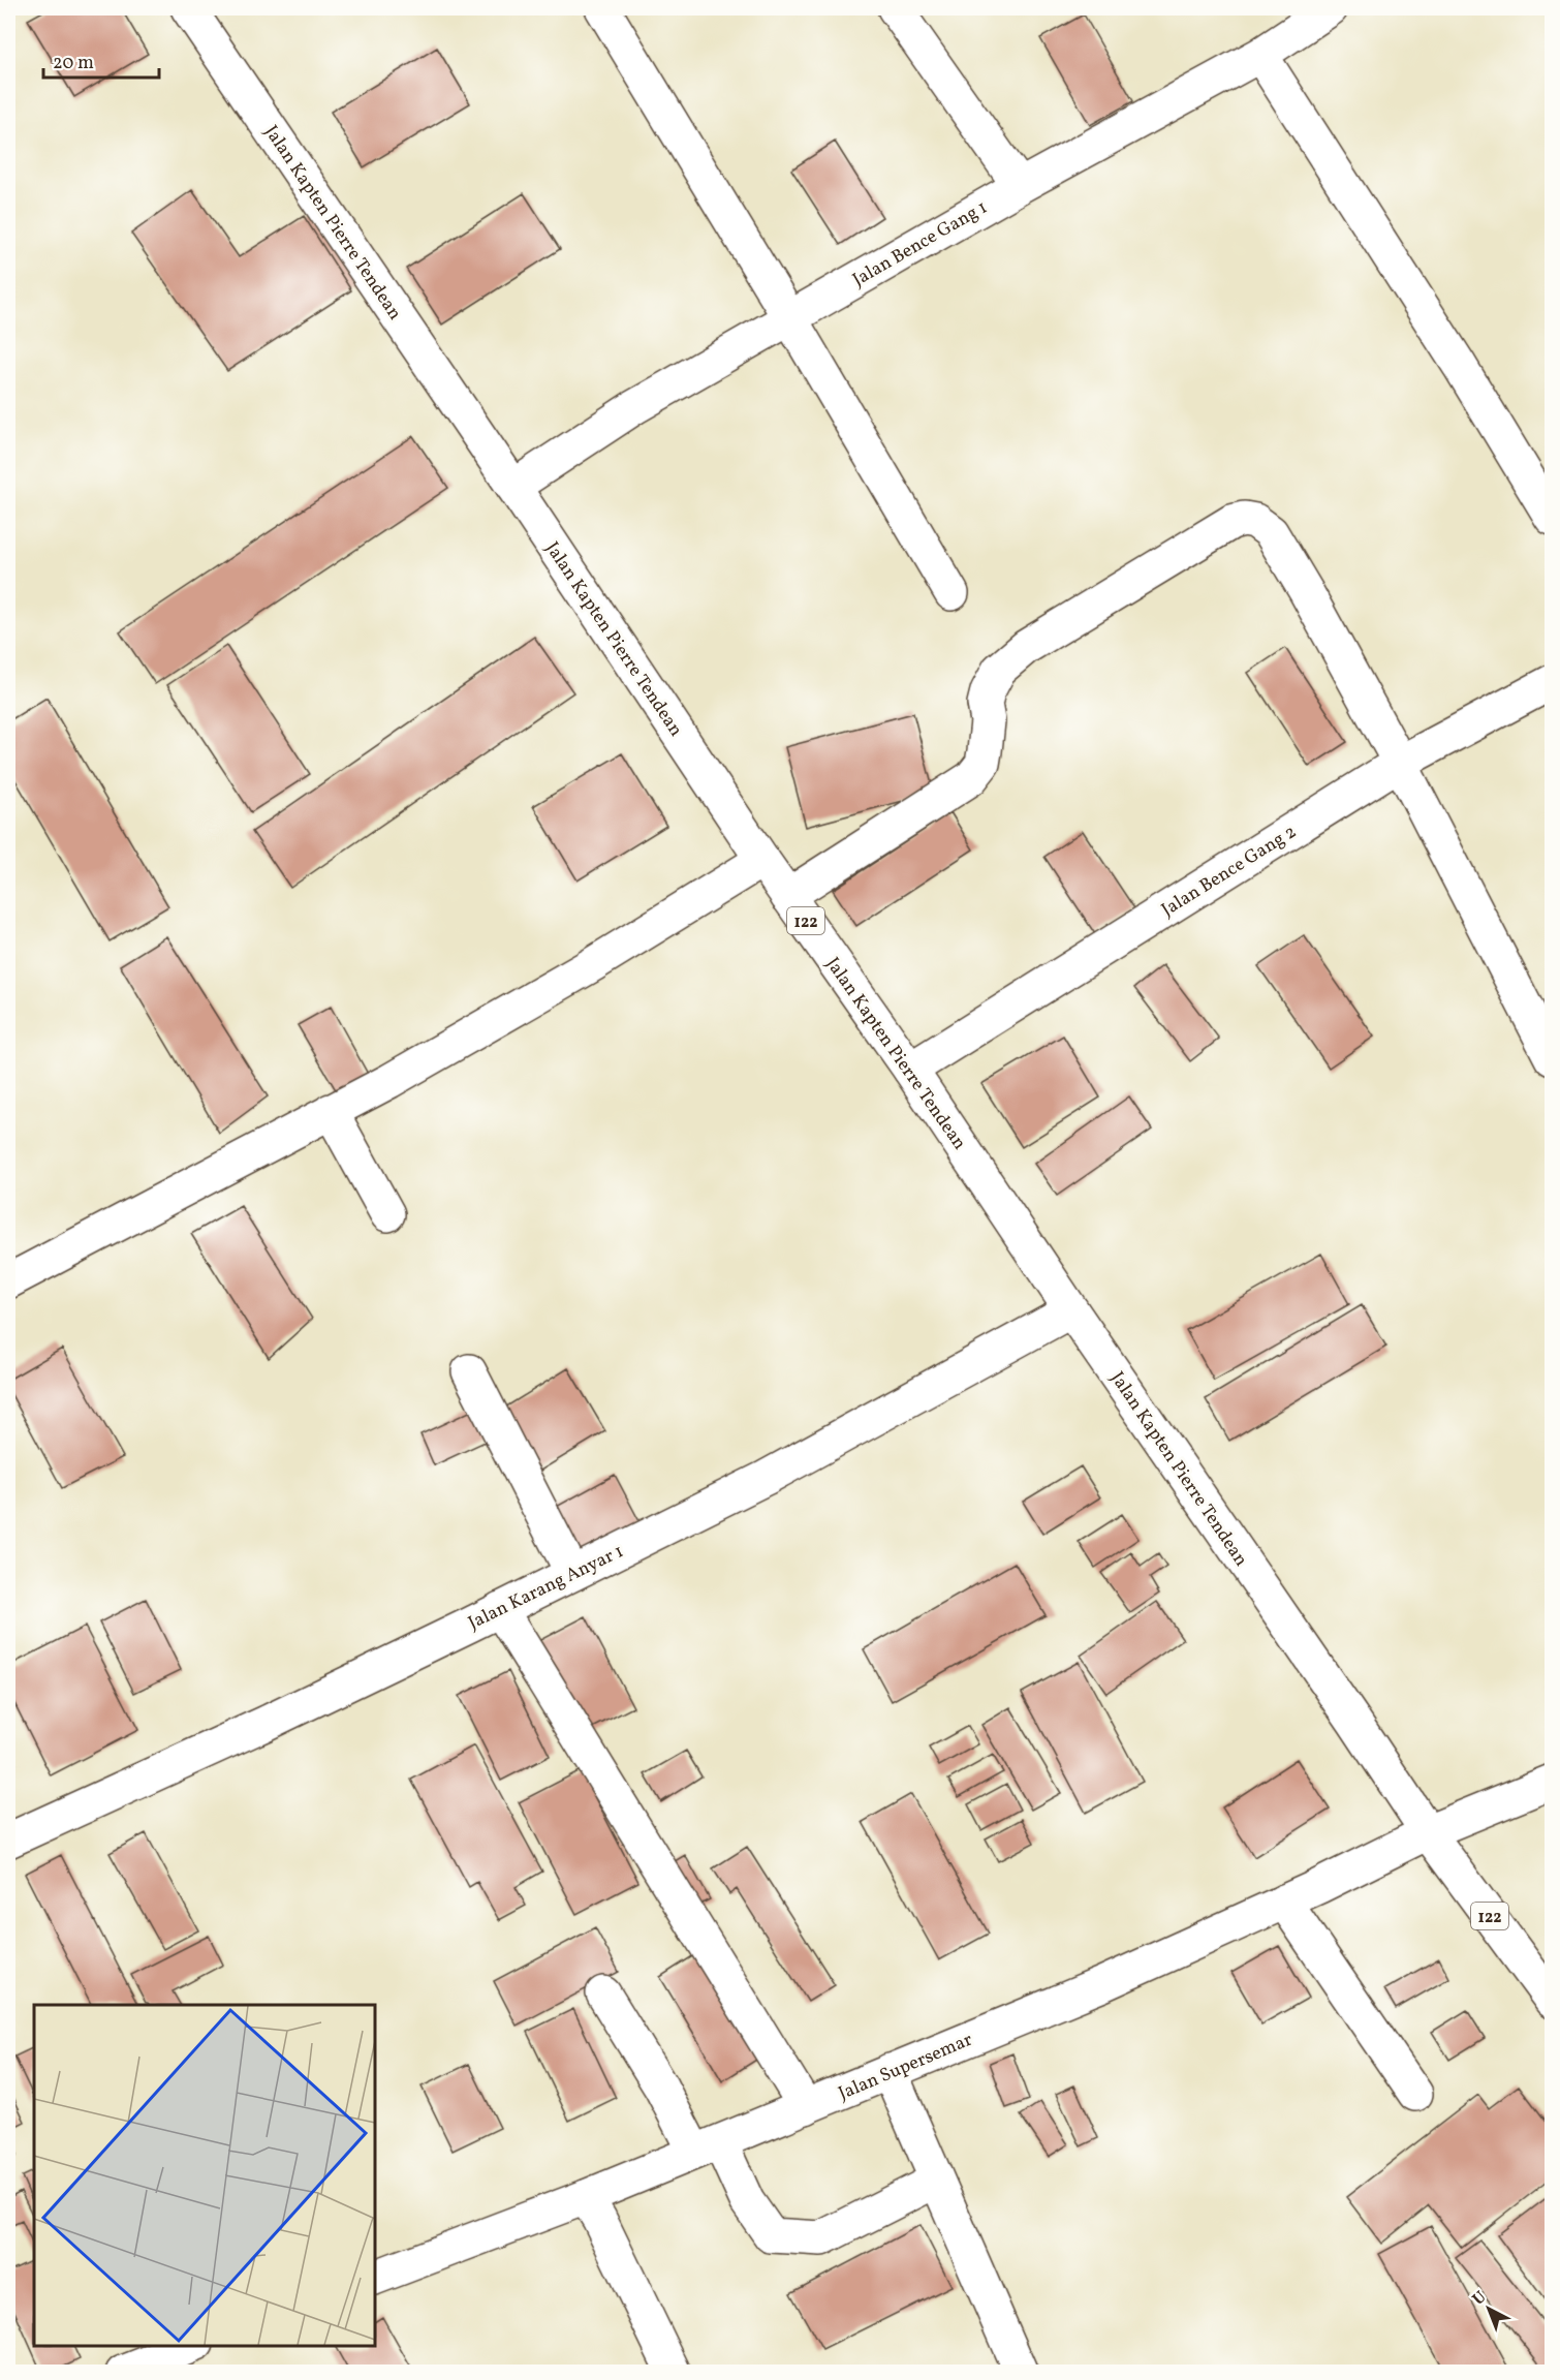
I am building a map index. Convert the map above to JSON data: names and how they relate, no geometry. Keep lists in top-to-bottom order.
{
  "streets": {
    "street": [
      "Jalan Kapten Pierre Tendean",
      "Jalan Bence Gang 1",
      "Jalan Bence Gang 2",
      "122",
      "Jalan Karang Anyar 1",
      "Jalan Supersemar"
    ]
  },
  "crossings": [
    ["Jalan Kapten Pierre Tendean", "Jalan Bence Gang 1"],
    ["Jalan Kapten Pierre Tendean", "Jalan Bence Gang 2"],
    ["Jalan Kapten Pierre Tendean", "Jalan Karang Anyar 1"],
    ["Jalan Kapten Pierre Tendean", "Jalan Supersemar"]
  ],
  "scale_bar": "20 m",
  "north": "top left"
}
